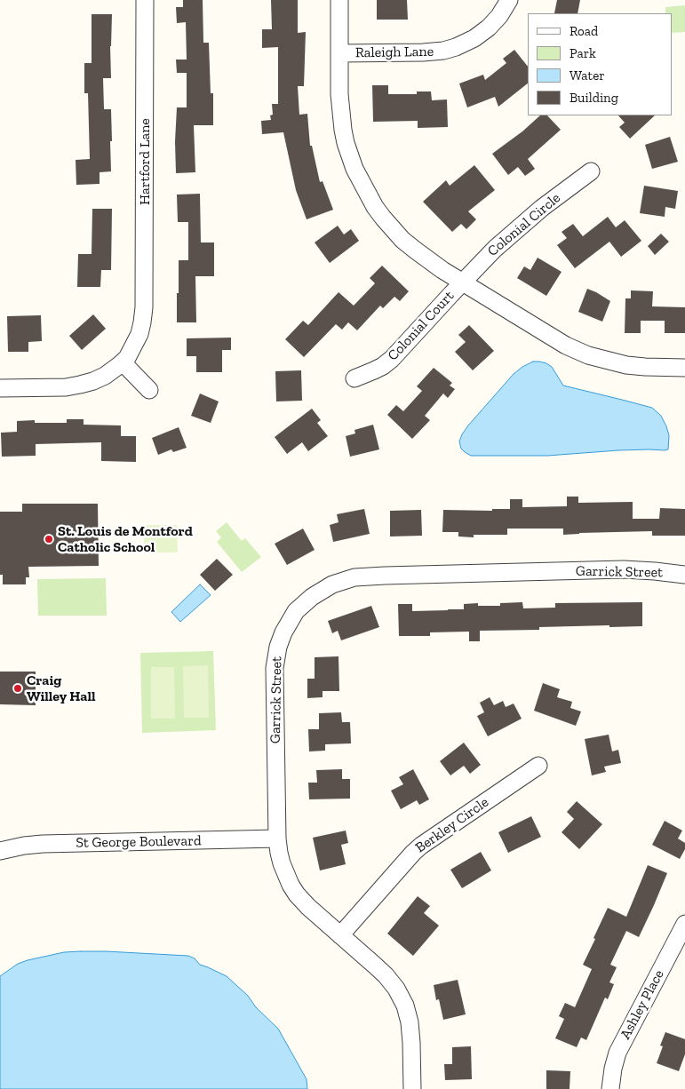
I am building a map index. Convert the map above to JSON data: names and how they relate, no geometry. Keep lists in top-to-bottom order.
{
  "streets": {
    "street": [
      "Raleigh Lane",
      "Hartford Lane",
      "Colonial Circle",
      "Colonial Court",
      "Garrick Street",
      "Berkley Circle",
      "St George Boulevard",
      "Ashley Place"
    ]
  },
  "crossings": [
    ["Colonial Circle", "Colonial Court"],
    ["Garrick Street", "Berkley Circle"],
    ["Garrick Street", "St George Boulevard"]
  ],
  "places": ["St. Louis de Montford Catholic School", "Craig Willey Hall"],
  "legend": [
    "Road",
    "Park",
    "Water",
    "Building"
  ]
}
